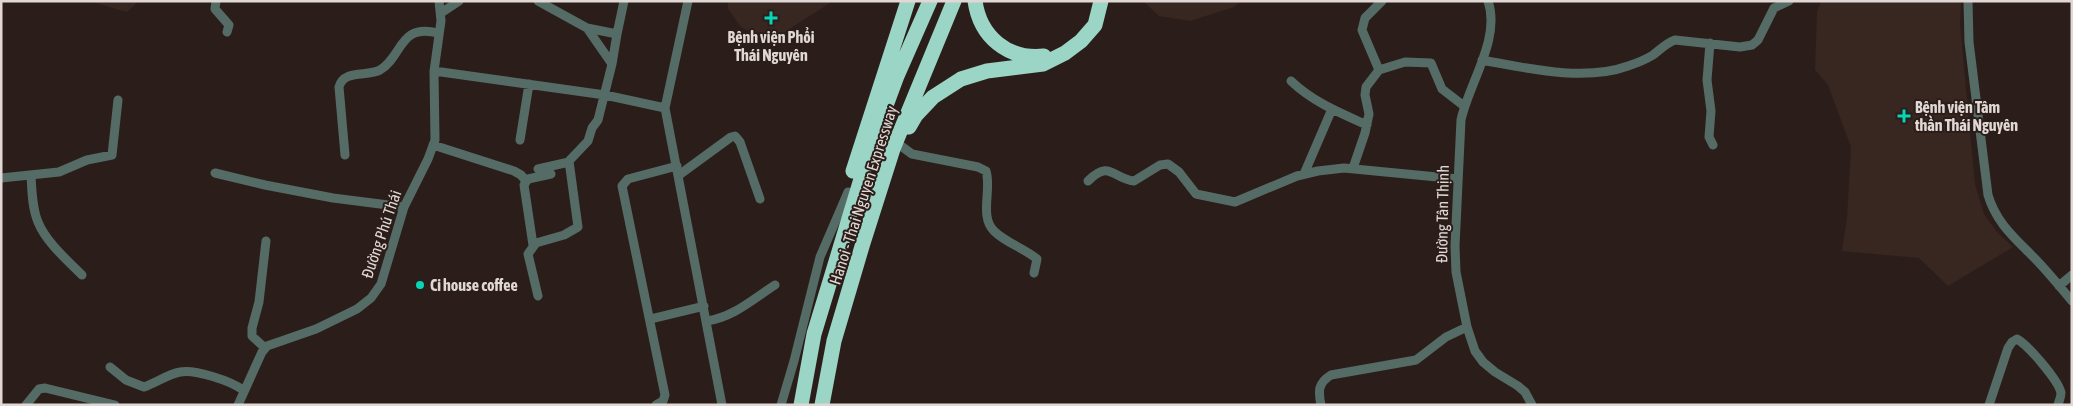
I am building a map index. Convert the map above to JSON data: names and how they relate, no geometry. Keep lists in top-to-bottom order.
{
  "streets": {
    "highway": ["Hanoi - Thai Nguyen Expressway"],
    "street": ["Đường Tân Thịnh", "Đường Phú Thái"]
  },
  "places": {
    "health": ["Bệnh viện Phổi Thái Nguyên", "Bệnh viện Tâm thần Thái Nguyên"],
    "other": ["Ci house coffee"]
  }
}
